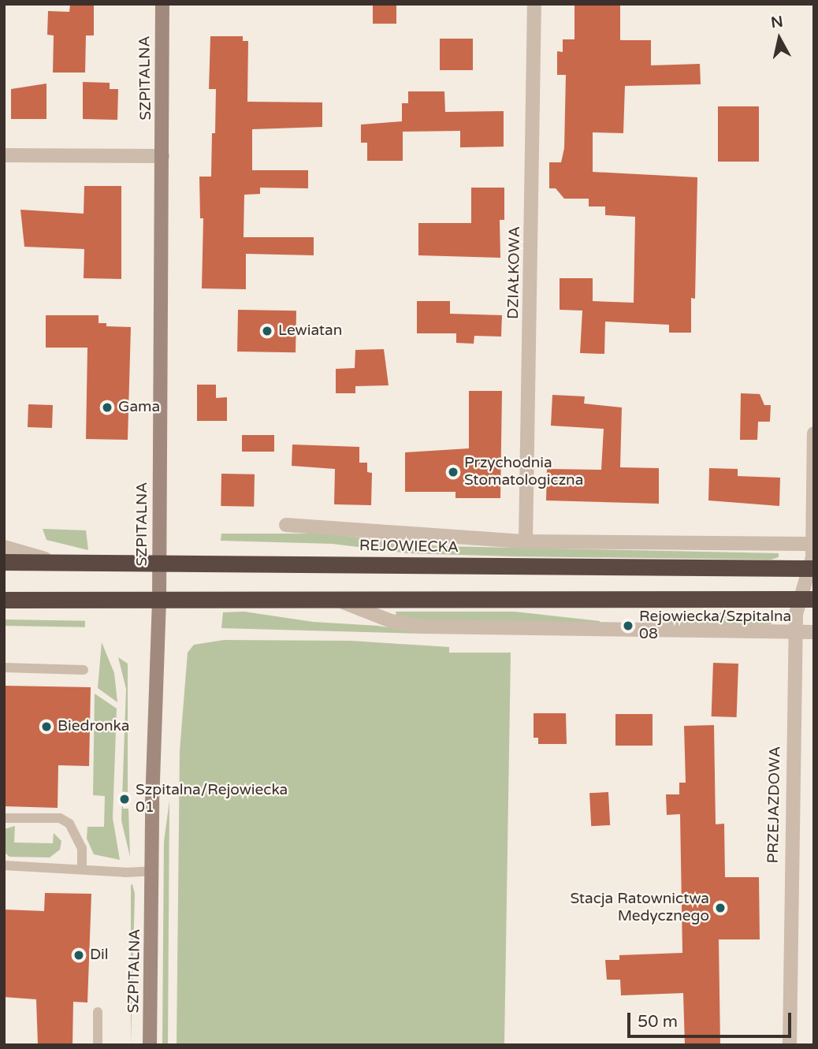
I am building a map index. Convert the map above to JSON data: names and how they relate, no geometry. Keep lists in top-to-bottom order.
{
  "streets": {
    "highway": ["REJOWIECKA"],
    "street": ["SZPITALNA", "DZIAŁKOWA", "PRZEJAZDOWA"]
  },
  "crossings": [
    ["SZPITALNA", "REJOWIECKA"],
    ["REJOWIECKA", "PRZEJAZDOWA"]
  ],
  "places": [
    "Lewiatan",
    "Gama",
    "Przychodnia Stomatologiczna",
    "Rejowiecka/Szpitalna 08",
    "Biedronka",
    "Szpitalna/Rejowiecka 01",
    "Stacja Ratownictwa Medycznego",
    "Dil"
  ],
  "scale_bar": "50 m",
  "north": "top"
}
